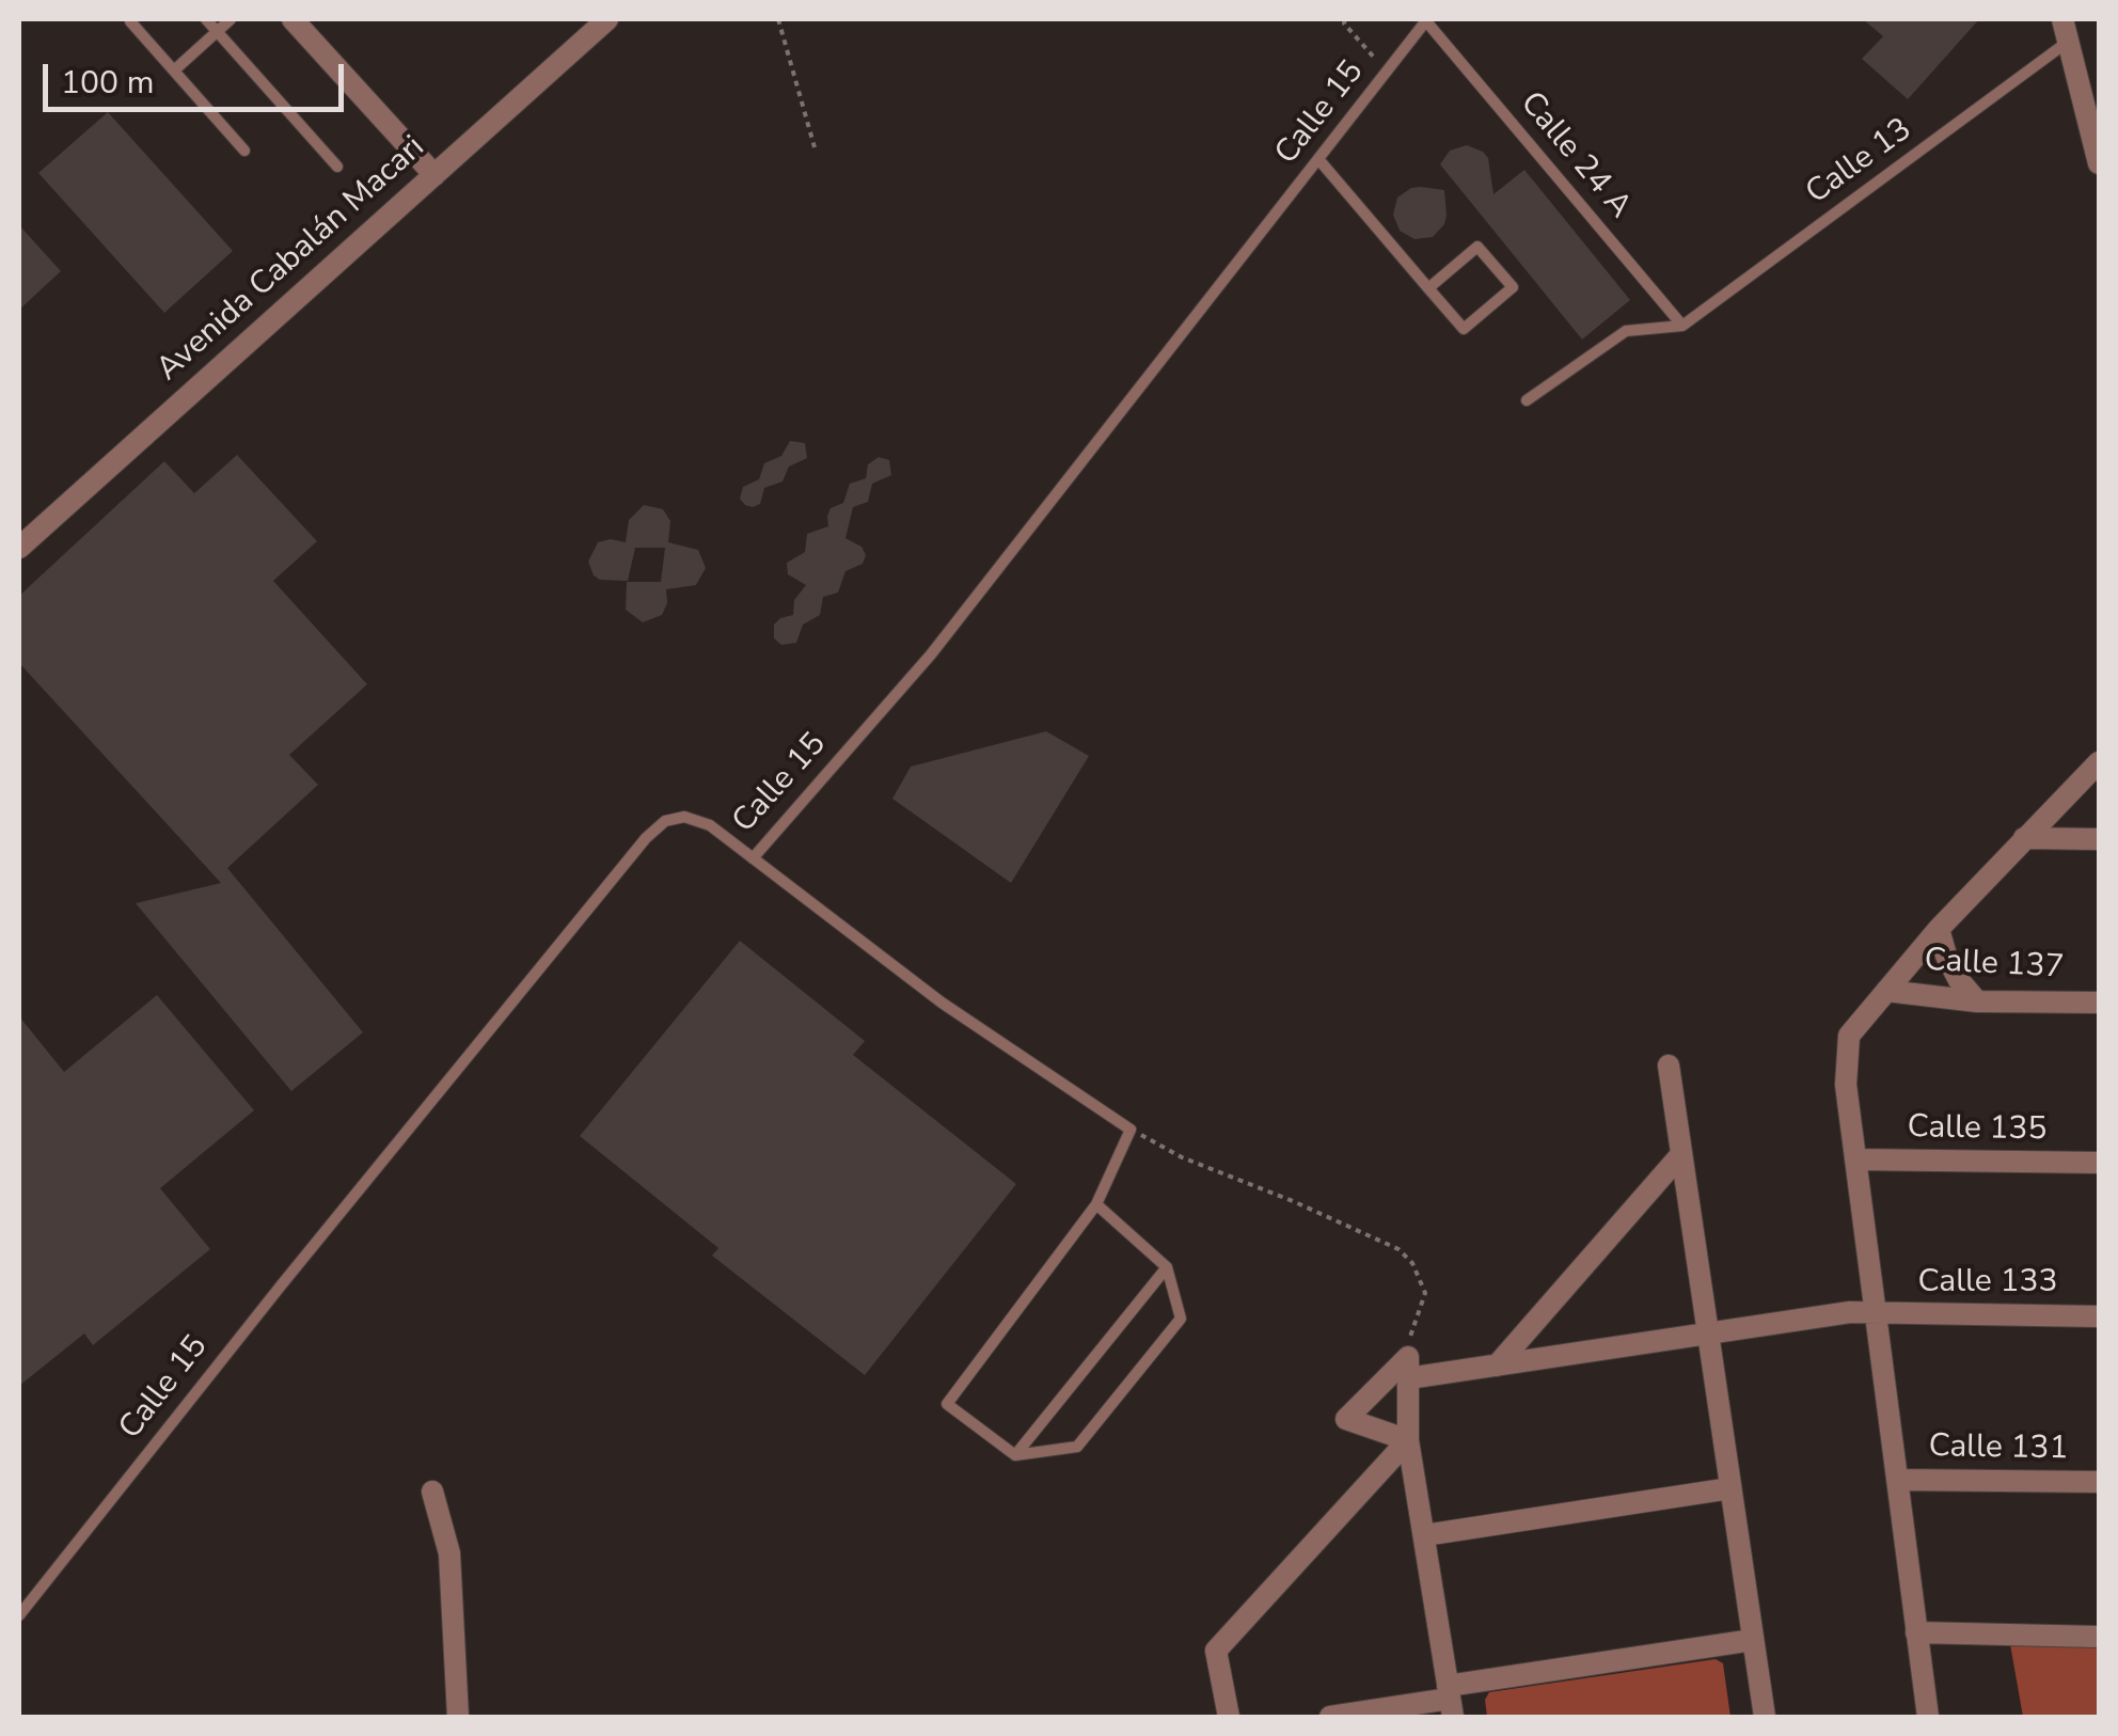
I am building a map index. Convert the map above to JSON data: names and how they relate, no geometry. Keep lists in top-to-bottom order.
{
  "streets": {
    "street": [
      "Avenida Cabalán Macari",
      "Calle 137",
      "Calle 135",
      "Calle 133",
      "Calle 131"
    ],
    "lane": ["Calle 15", "Calle 24 A", "Calle 13"]
  },
  "crossings": [
    ["Calle 15", "Calle 24 A"],
    ["Calle 24 A", "Calle 13"]
  ],
  "scale_bar": "100 m"
}
